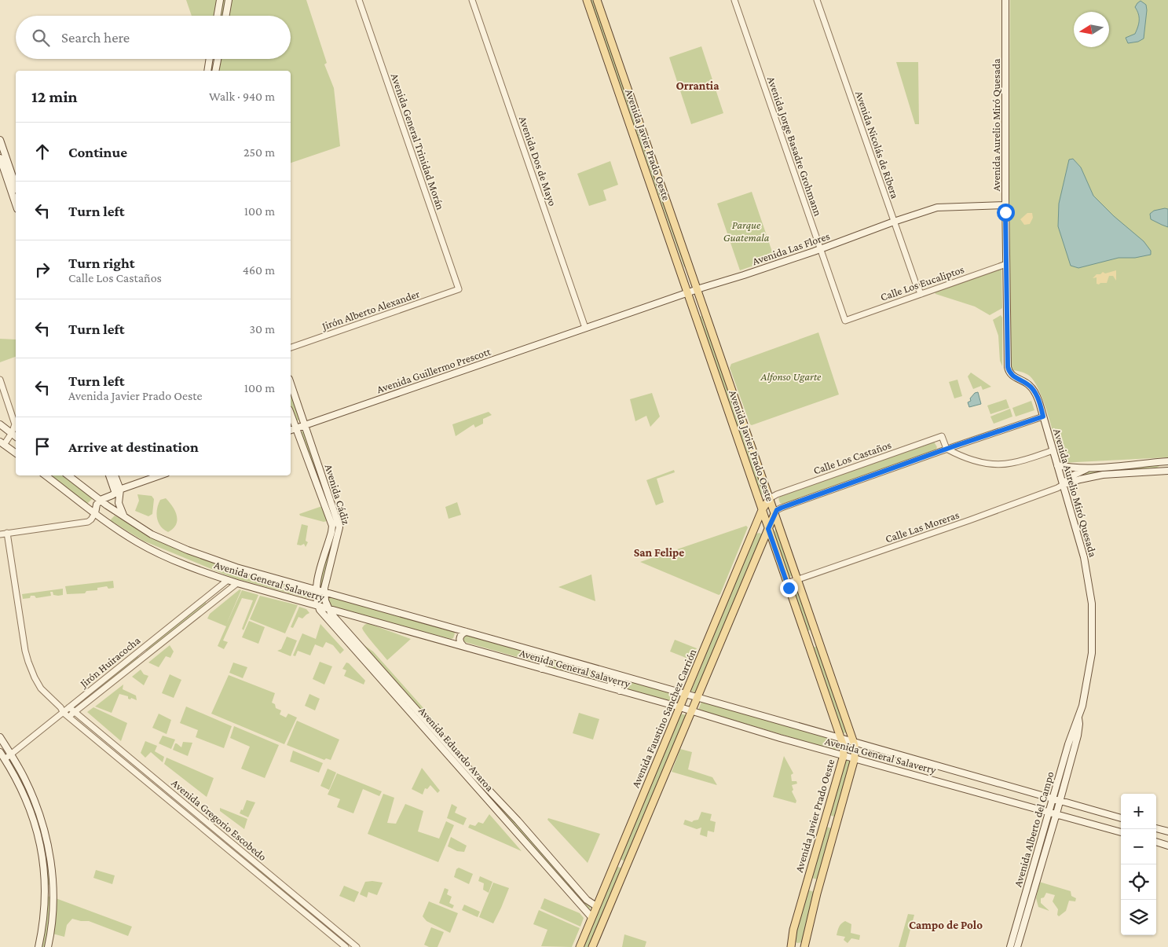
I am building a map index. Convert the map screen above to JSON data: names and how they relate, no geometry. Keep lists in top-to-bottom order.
{
  "streets": {
    "main road": [
      "Avenida Aurelio Miró Quesada",
      "Avenida Javier Prado Oeste",
      "Avenida Las Flores",
      "Avenida Guillermo Prescott",
      "Avenida Cádiz",
      "Avenida General Salaverry",
      "Avenida Faustino Sanchez Carrión",
      "Avenida Eduardo Avaroa",
      "Avenida Alberto del Campo"
    ],
    "street": [
      "Avenida General Trinidad Morán",
      "Avenida Nicolás de Ribera",
      "Avenida Jorge Basadre Grohmann",
      "Avenida Dos de Mayo",
      "Calle Los Eucaliptos",
      "Jirón Alberto Alexander",
      "Calle Los Castaños",
      "Calle Las Moreras",
      "Jirón Huiracocha",
      "Avenida Gregorio Escobedo"
    ]
  },
  "crossings": [
    ["Avenida Aurelio Miró Quesada", "Avenida Las Flores"],
    ["Avenida Aurelio Miró Quesada", "Calle Los Eucaliptos"],
    ["Avenida Aurelio Miró Quesada", "Calle Las Moreras"],
    ["Avenida Aurelio Miró Quesada", "Avenida Alberto del Campo"],
    ["Avenida General Trinidad Morán", "Jirón Alberto Alexander"],
    ["Avenida Javier Prado Oeste", "Avenida Las Flores"],
    ["Avenida Javier Prado Oeste", "Calle Los Castaños"],
    ["Avenida Javier Prado Oeste", "Calle Las Moreras"],
    ["Avenida Javier Prado Oeste", "Avenida General Salaverry"],
    ["Avenida Javier Prado Oeste", "Avenida Faustino Sanchez Carrión"],
    ["Avenida Nicolás de Ribera", "Avenida Las Flores"],
    ["Avenida Nicolás de Ribera", "Calle Los Eucaliptos"],
    ["Avenida Jorge Basadre Grohmann", "Avenida Las Flores"],
    ["Avenida Jorge Basadre Grohmann", "Calle Los Eucaliptos"],
    ["Avenida Dos de Mayo", "Avenida Las Flores"],
    ["Avenida Dos de Mayo", "Avenida Guillermo Prescott"],
    ["Avenida Las Flores", "Avenida Guillermo Prescott"],
    ["Avenida Guillermo Prescott", "Avenida Cádiz"],
    ["Calle Los Castaños", "Avenida Faustino Sanchez Carrión"],
    ["Avenida Cádiz", "Avenida General Salaverry"],
    ["Avenida Cádiz", "Avenida Eduardo Avaroa"],
    ["Avenida General Salaverry", "Jirón Huiracocha"],
    ["Avenida General Salaverry", "Avenida Faustino Sanchez Carrión"],
    ["Avenida General Salaverry", "Avenida Eduardo Avaroa"],
    ["Avenida General Salaverry", "Avenida Alberto del Campo"],
    ["Jirón Huiracocha", "Avenida Gregorio Escobedo"],
    ["Avenida Faustino Sanchez Carrión", "Avenida Eduardo Avaroa"]
  ],
  "districts": ["Orrantia", "San Felipe", "Campo de Polo"],
  "parks": ["Parque Guatemala", "Alfonso Ugarte"],
  "north": "left",
  "page": {
    "search": "Search here",
    "heading": ["12 min", "Walk · 940 m"],
    "list": [
      ["Continue", "250 m"],
      ["Turn left", "100 m"],
      ["Turn right", "Calle Los Castaños", "460 m"],
      ["Turn left", "30 m"],
      ["Turn left", "Avenida Javier Prado Oeste", "100 m"],
      "Arrive at destination"
    ],
    "map_buttons": ["+", "−"]
  }
}
